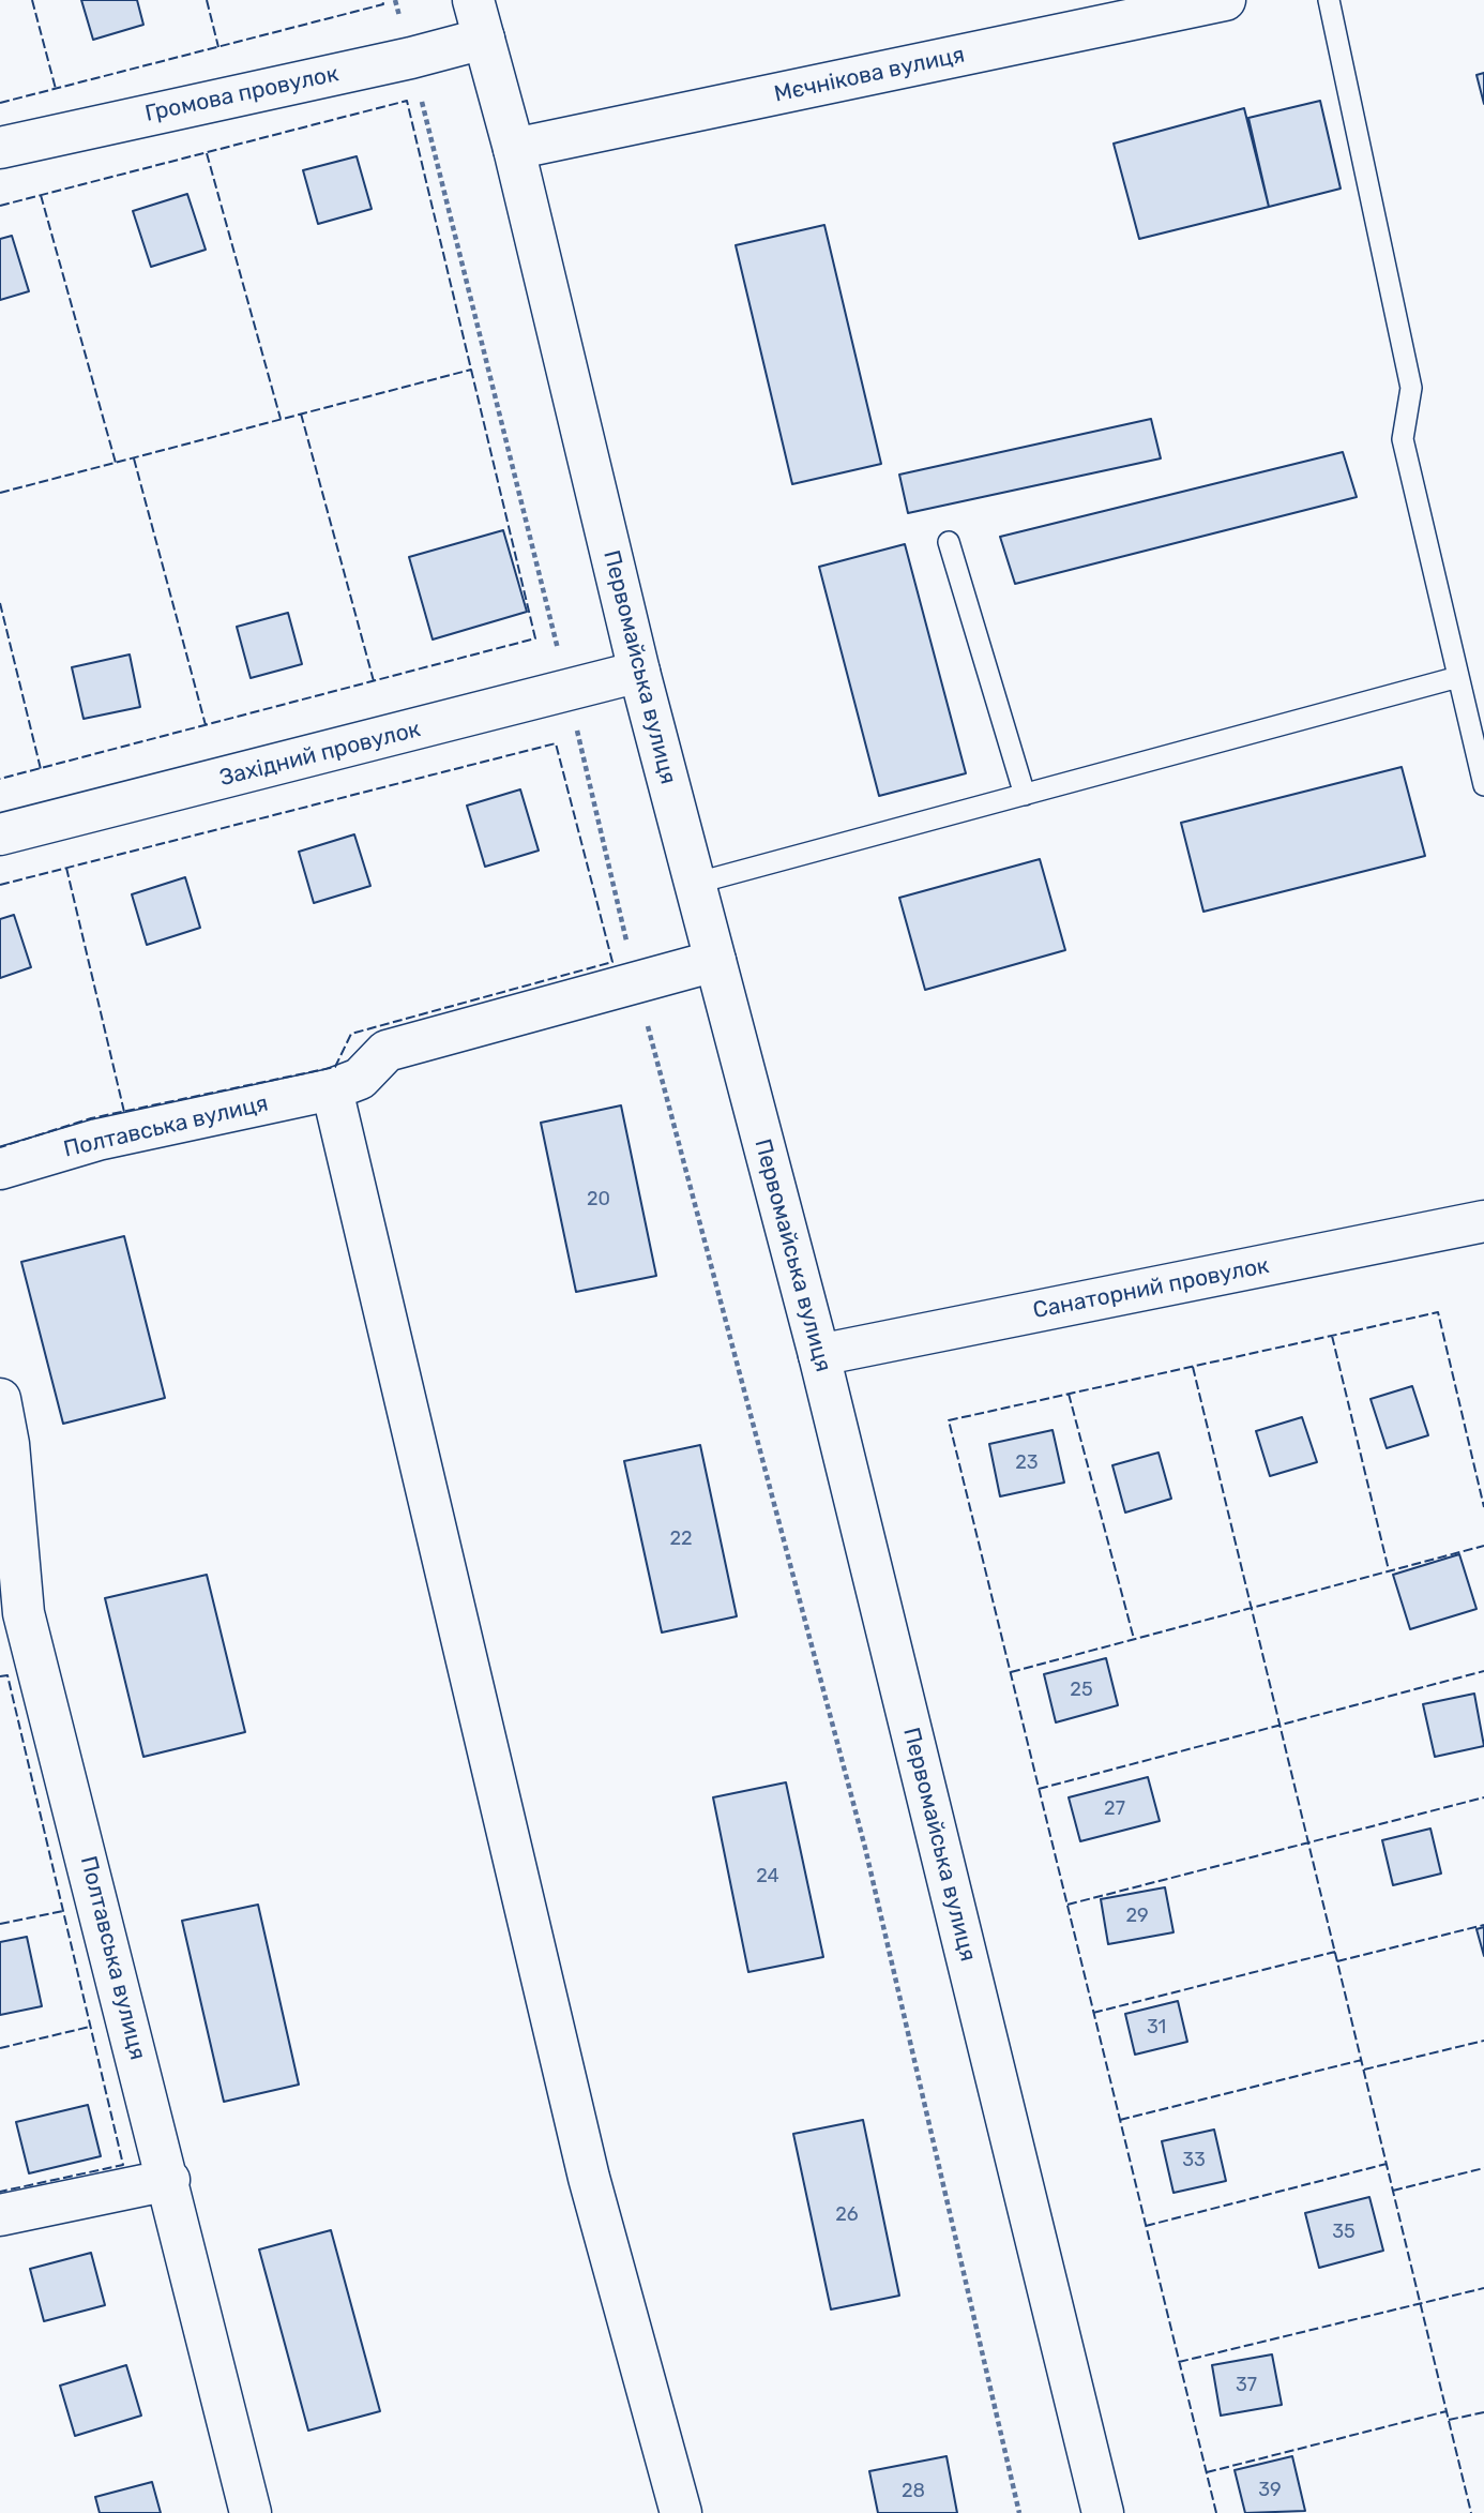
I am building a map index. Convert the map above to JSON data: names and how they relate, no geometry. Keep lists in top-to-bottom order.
{
  "streets": {
    "street": [
      "Мєчнікова вулиця",
      "Громова провулок",
      "Первомайська вулиця",
      "Західний провулок",
      "Полтавська вулиця",
      "Санаторний провулок"
    ]
  },
  "crossings": [
    ["Мєчнікова вулиця", "Первомайська вулиця"],
    ["Громова провулок", "Первомайська вулиця"],
    ["Первомайська вулиця", "Західний провулок"],
    ["Первомайська вулиця", "Полтавська вулиця"],
    ["Первомайська вулиця", "Санаторний провулок"]
  ],
  "house_numbers": [
    "20",
    "23",
    "22",
    "25",
    "27",
    "24",
    "29",
    "31",
    "33",
    "26",
    "35",
    "37",
    "39",
    "28"
  ]
}
